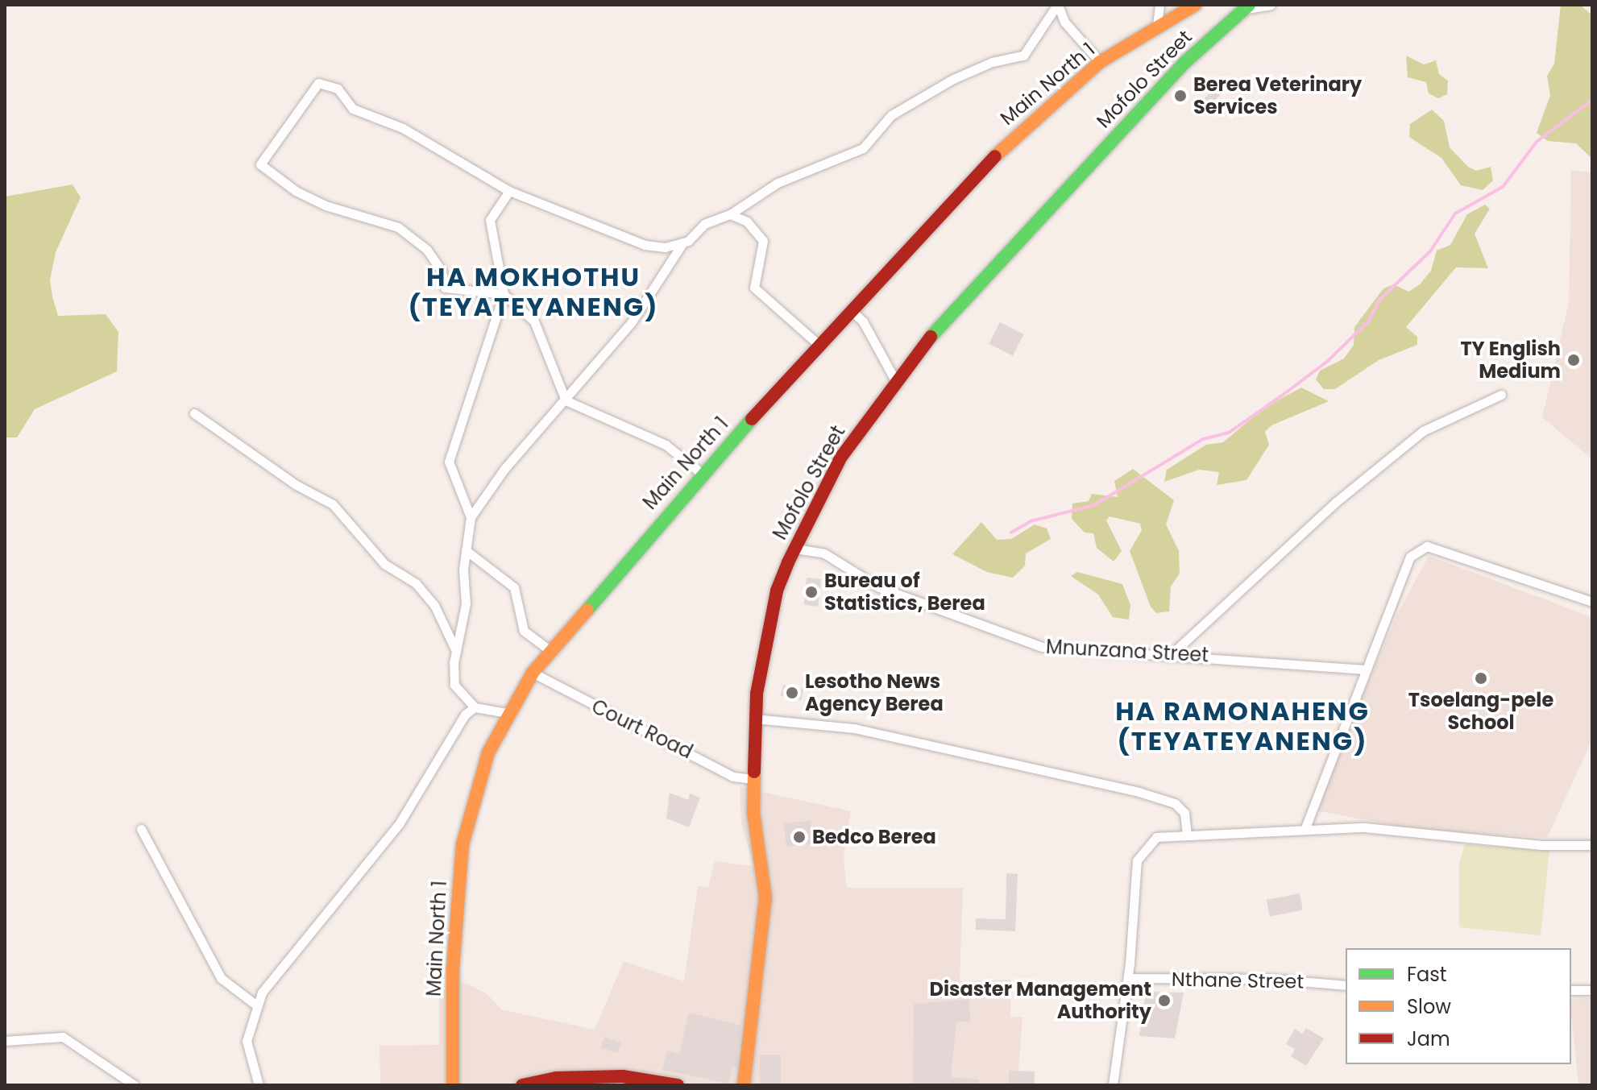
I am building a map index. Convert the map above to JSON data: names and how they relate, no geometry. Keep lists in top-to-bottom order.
{
  "streets": {
    "main road": ["Mofolo Street", "Main North 1"],
    "street": ["Mnunzana Street", "Court Road", "Nthane Street"]
  },
  "crossings": [
    ["Mofolo Street", "Mnunzana Street"],
    ["Mofolo Street", "Court Road"],
    ["Main North 1", "Court Road"]
  ],
  "districts": ["HA MOKHOTHU (TEYATEYANENG)", "HA RAMONAHENG (TEYATEYANENG)"],
  "places": [
    "Berea Veterinary Services",
    "TY English Medium",
    "Bureau of Statistics, Berea",
    "Tsoelang-pele School",
    "Lesotho News Agency Berea",
    "Bedco Berea",
    "Disaster Management Authority"
  ],
  "legend": ["Fast", "Slow", "Jam"]
}
